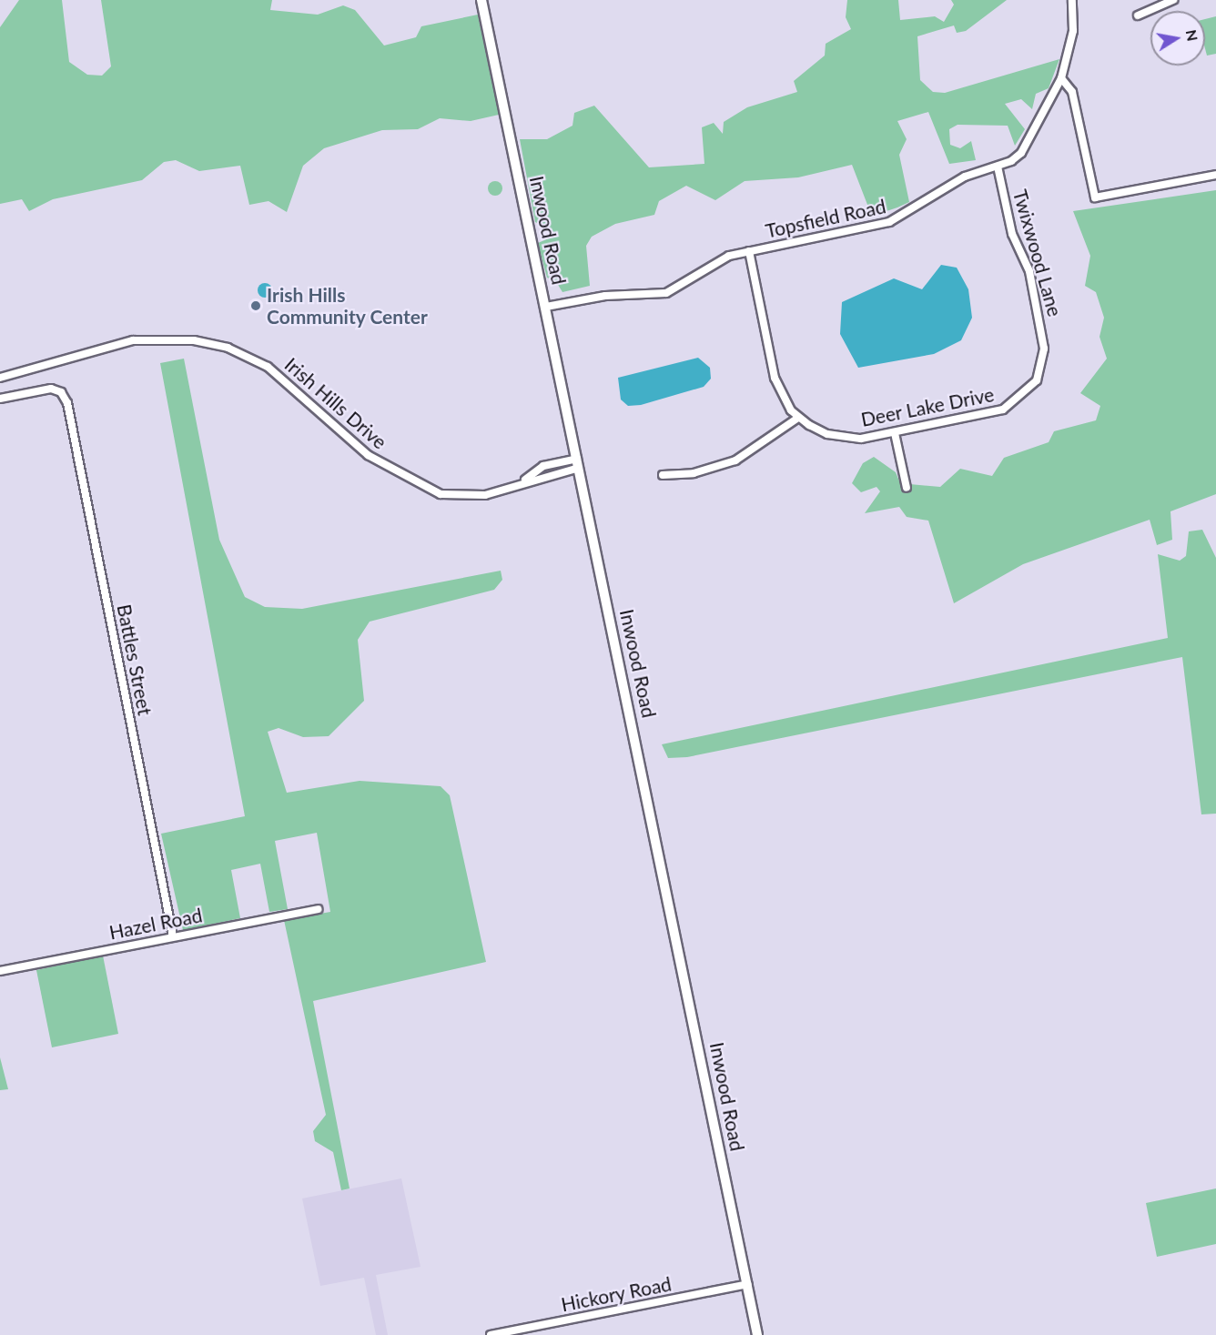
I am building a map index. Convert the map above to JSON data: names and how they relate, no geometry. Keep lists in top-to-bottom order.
{
  "streets": {
    "street": [
      "Topsfield Road",
      "Inwood Road",
      "Twixwood Lane",
      "Irish Hills Drive",
      "Deer Lake Drive",
      "Battles Street",
      "Hazel Road",
      "Hickory Road"
    ]
  },
  "crossings": [
    ["Topsfield Road", "Inwood Road"],
    ["Topsfield Road", "Twixwood Lane"],
    ["Topsfield Road", "Deer Lake Drive"],
    ["Inwood Road", "Irish Hills Drive"],
    ["Inwood Road", "Hickory Road"],
    ["Twixwood Lane", "Deer Lake Drive"],
    ["Battles Street", "Hazel Road"]
  ],
  "places": ["Irish Hills Community Center"],
  "north": "right"
}
